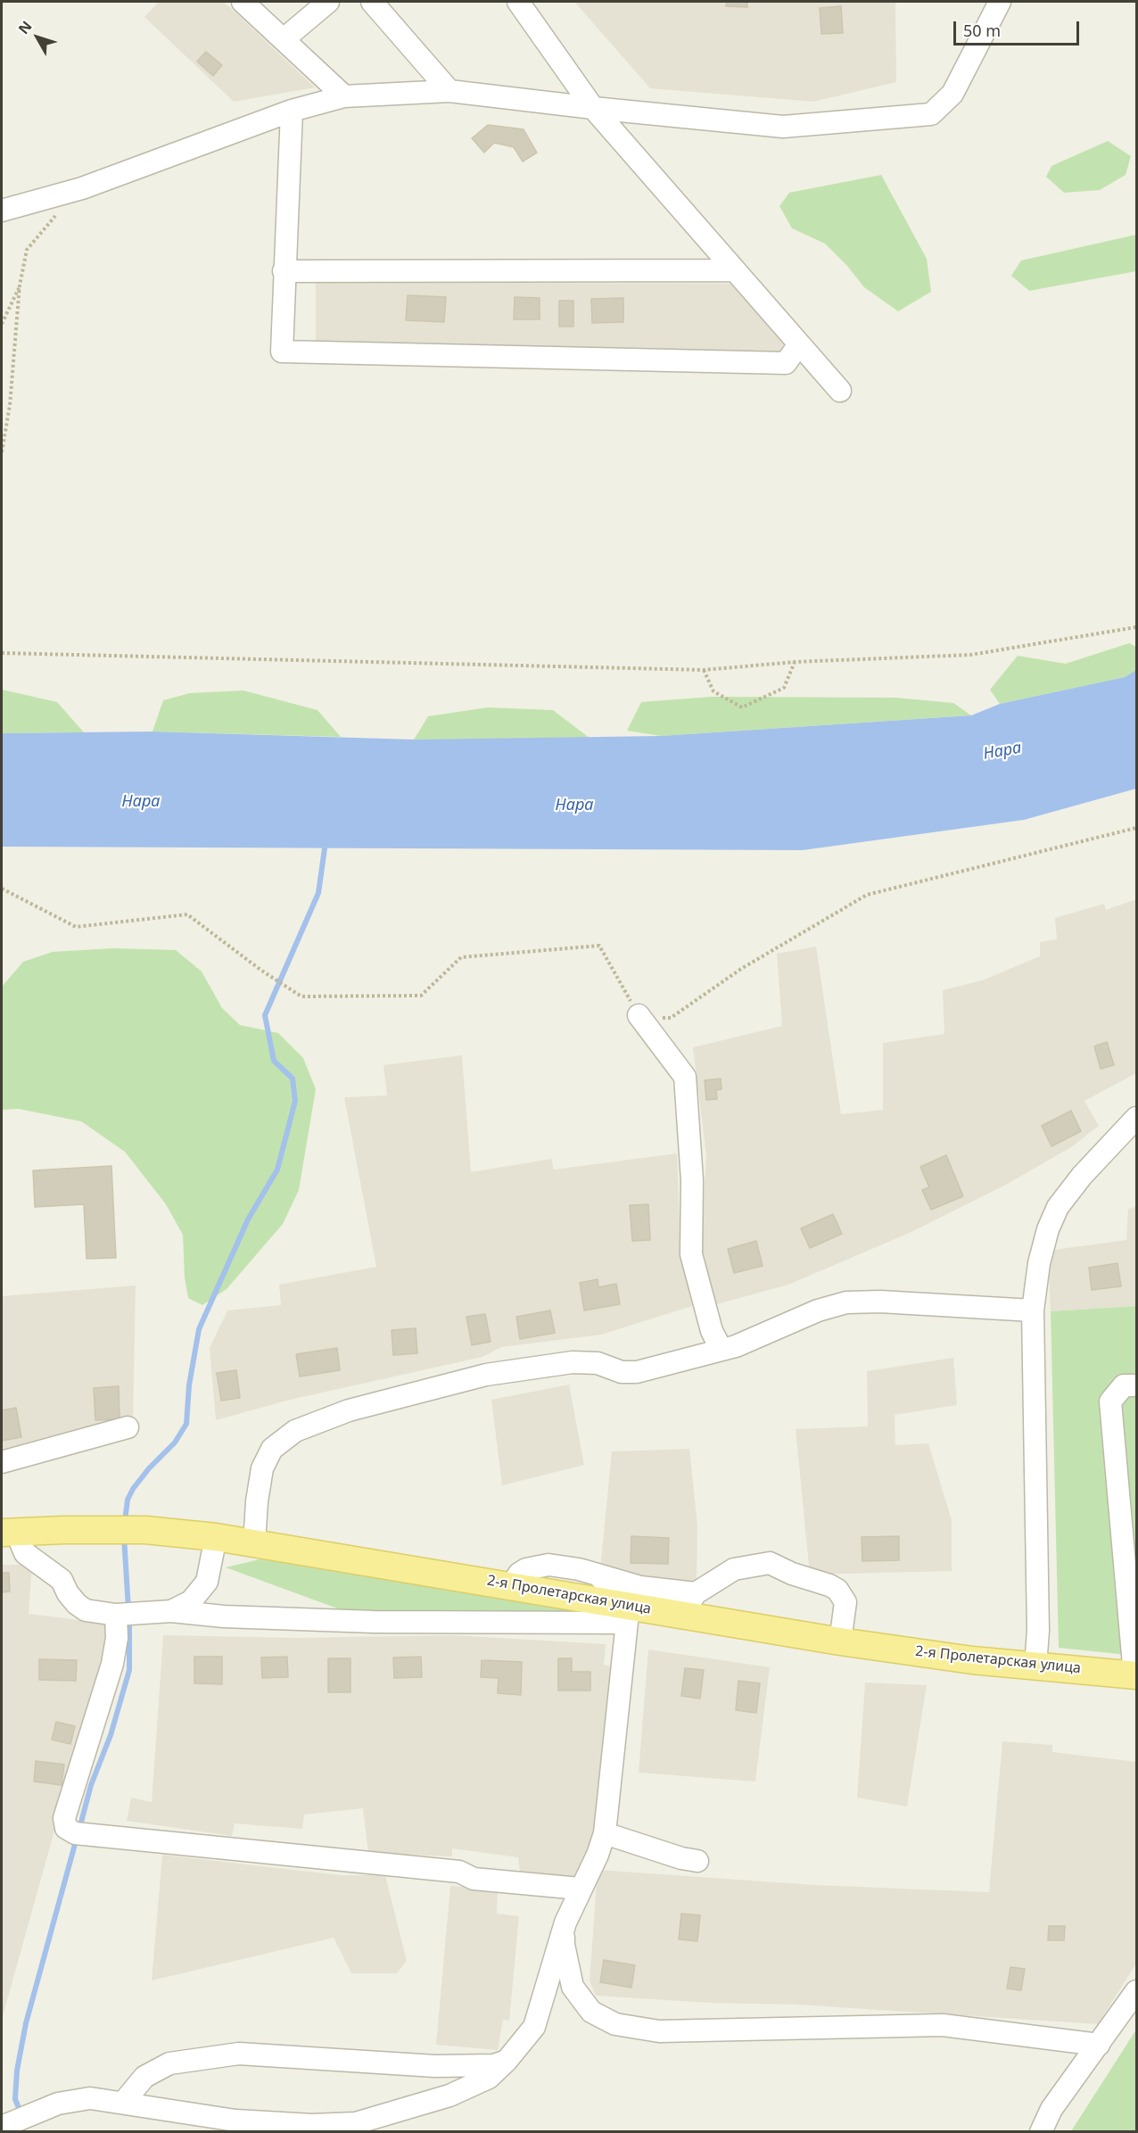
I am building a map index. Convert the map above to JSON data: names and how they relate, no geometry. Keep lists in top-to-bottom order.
{
  "streets": {
    "main road": ["2-я Пролетарская улица"]
  },
  "water": ["Нара"],
  "scale_bar": "50 m",
  "north": "top left"
}
